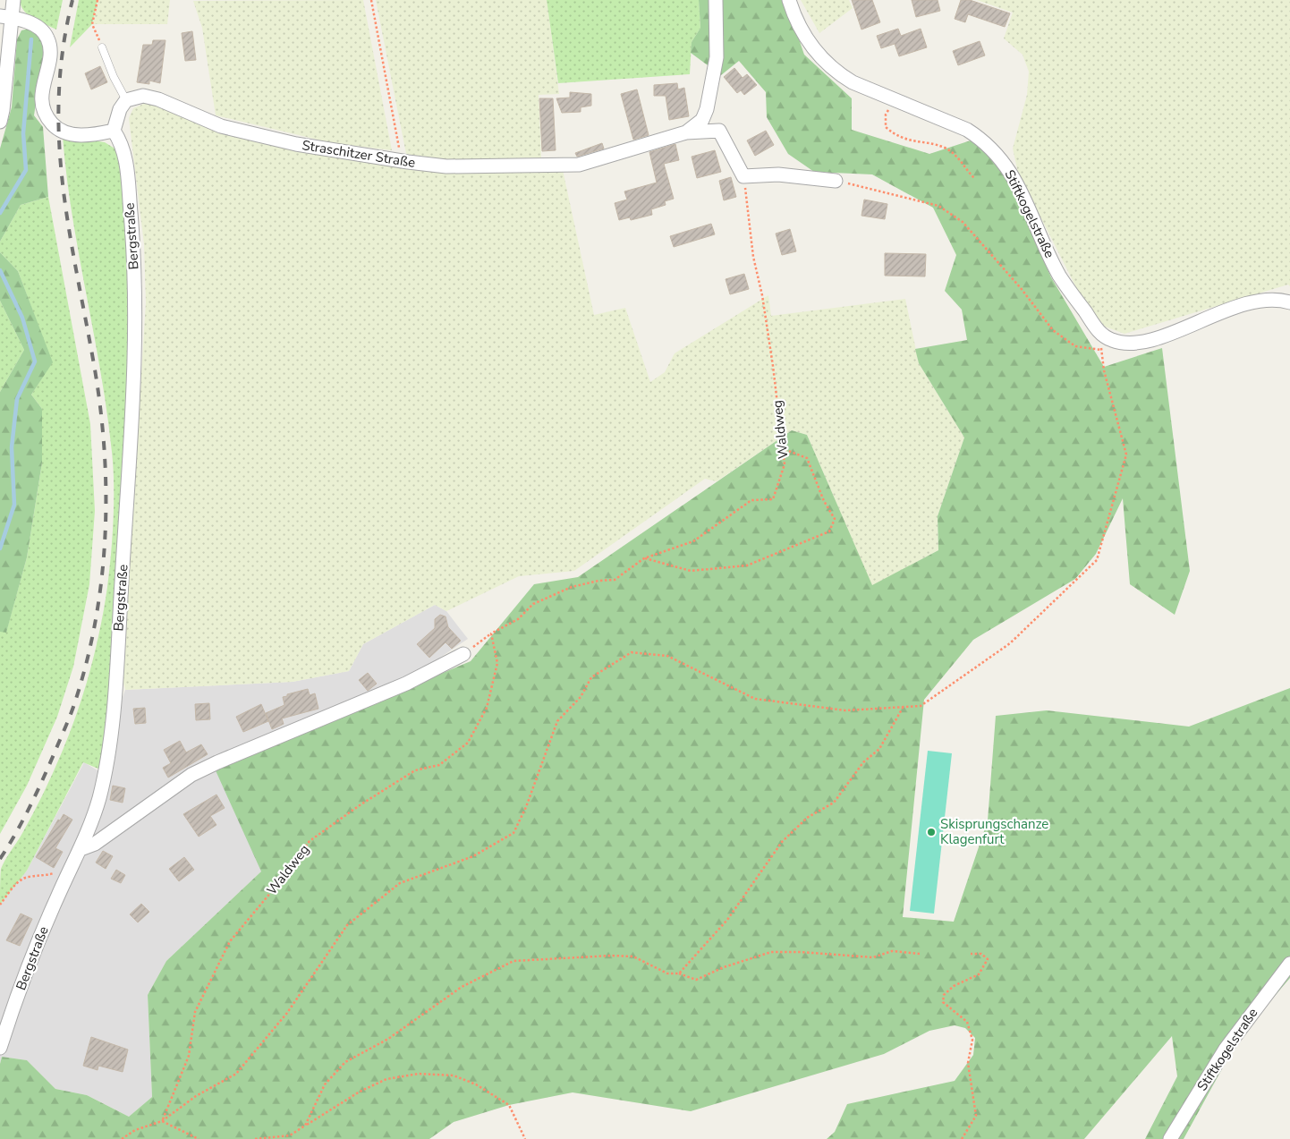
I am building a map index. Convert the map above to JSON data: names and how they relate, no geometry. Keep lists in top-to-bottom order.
{
  "streets": {
    "street": ["Straschitzer Straße", "Stiftkogelstraße", "Bergstraße"],
    "path": ["Waldweg"]
  },
  "places": ["Skisprungschanze Klagenfurt"]
}
